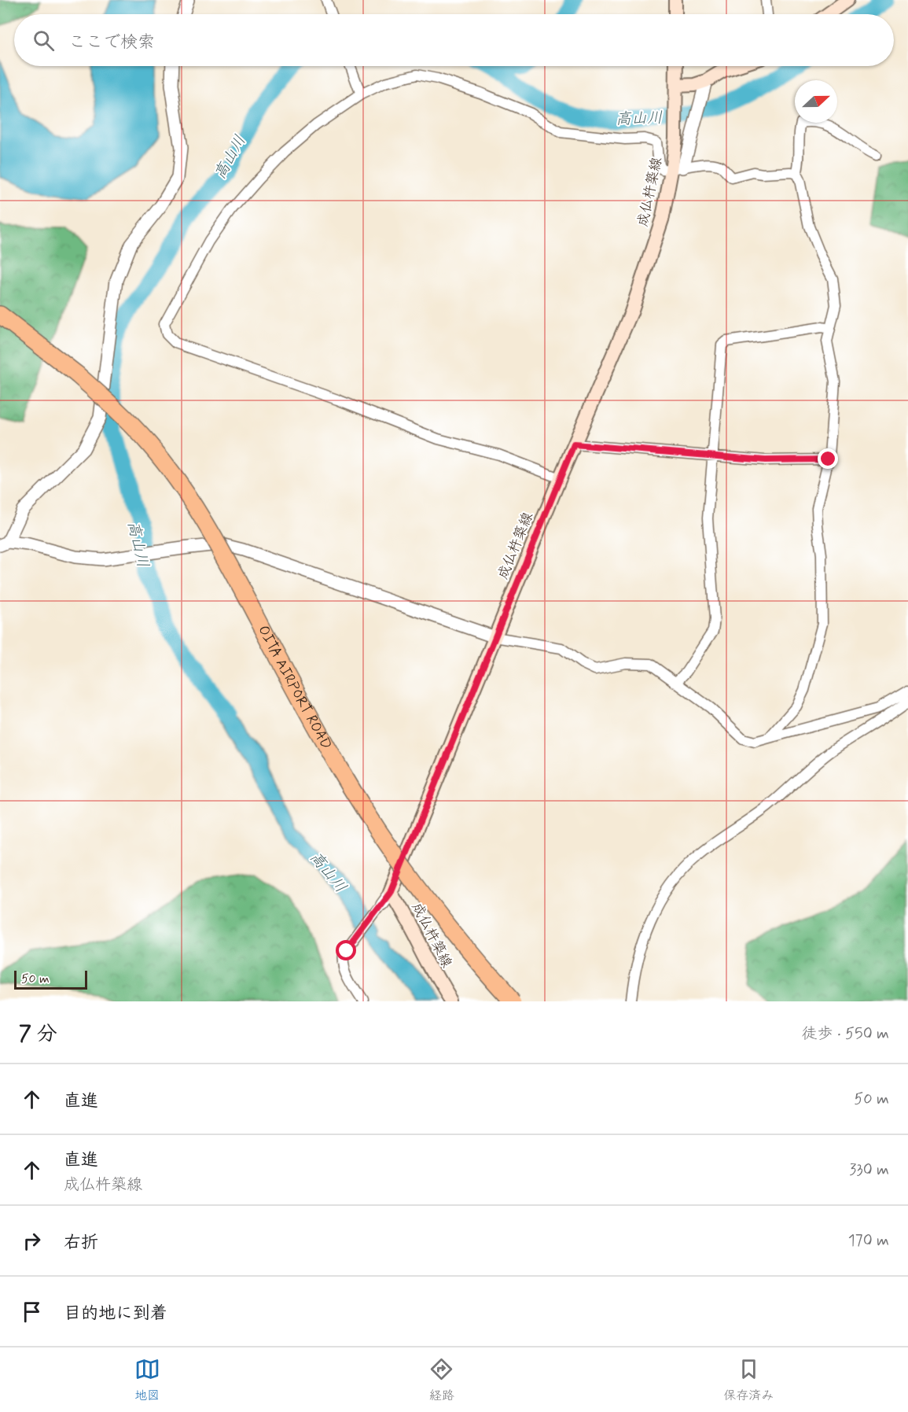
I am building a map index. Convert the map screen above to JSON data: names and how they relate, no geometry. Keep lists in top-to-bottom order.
{
  "streets": {
    "highway": ["OITA AIRPORT ROAD"],
    "main road": ["成仏杵築線"]
  },
  "water": ["高山川"],
  "scale_bar": "50 m",
  "north": "right",
  "page": {
    "search": "ここで検索",
    "scale": "50 m",
    "heading": ["7 分", "徒歩 · 550 m"],
    "list": [
      ["直進", "50 m"],
      ["直進", "成仏杵築線", "330 m"],
      ["右折", "170 m"],
      "目的地に到着"
    ],
    "nav": ["地図", "経路", "保存済み"]
  }
}
